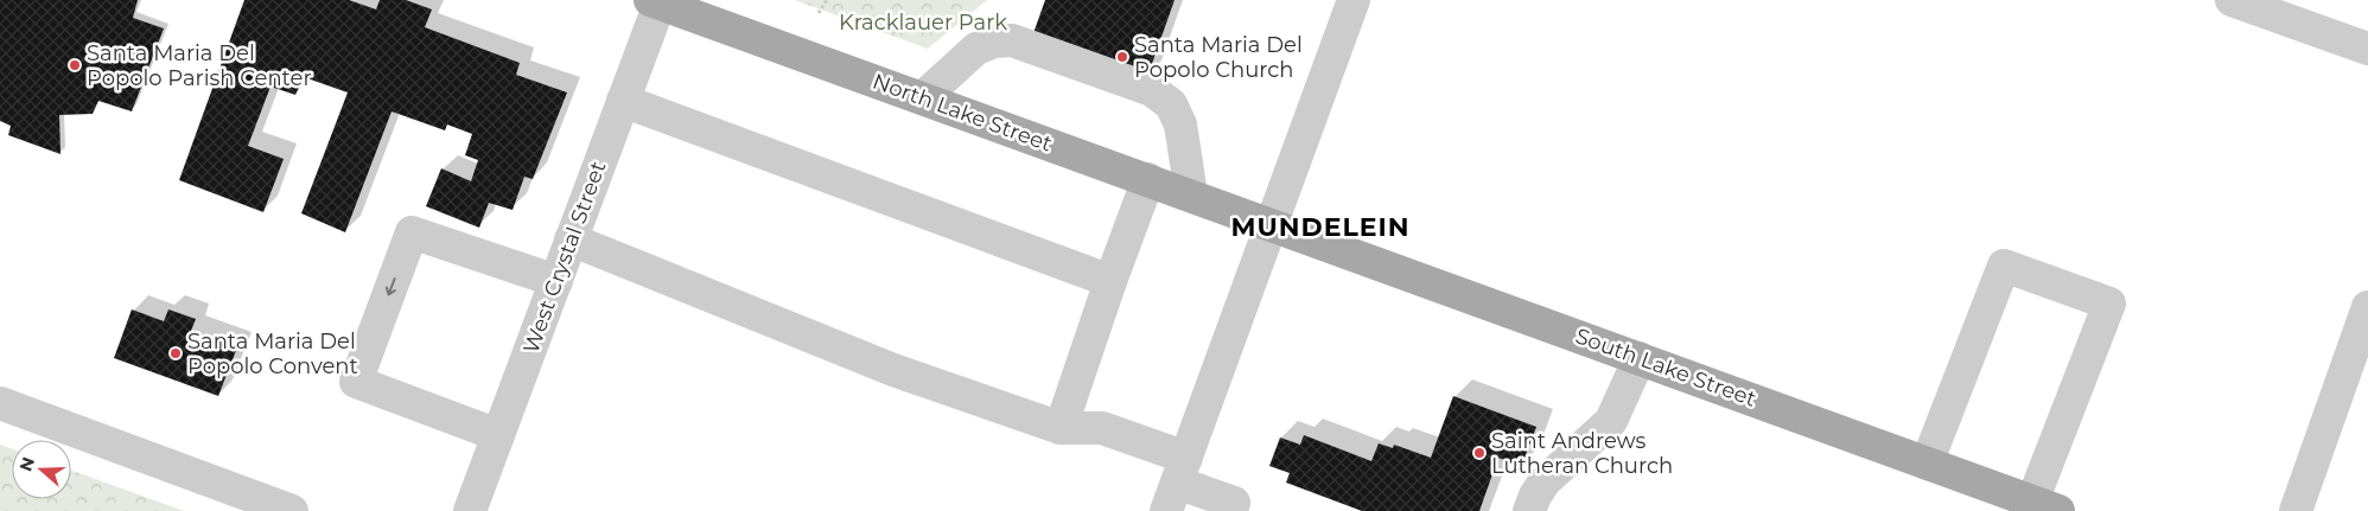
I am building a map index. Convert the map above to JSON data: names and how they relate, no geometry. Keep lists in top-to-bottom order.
{
  "streets": {
    "main road": ["North Lake Street", "South Lake Street"],
    "street": ["West Crystal Street"]
  },
  "crossings": [
    ["North Lake Street", "West Crystal Street"],
    ["North Lake Street", "South Lake Street"]
  ],
  "districts": ["MUNDELEIN"],
  "parks": ["Kracklauer Park"],
  "places": [
    "Santa Maria Del Popolo Church",
    "Santa Maria Del Popolo Parish Center",
    "Santa Maria Del Popolo Convent",
    "Saint Andrews Lutheran Church"
  ],
  "north": "left"
}
